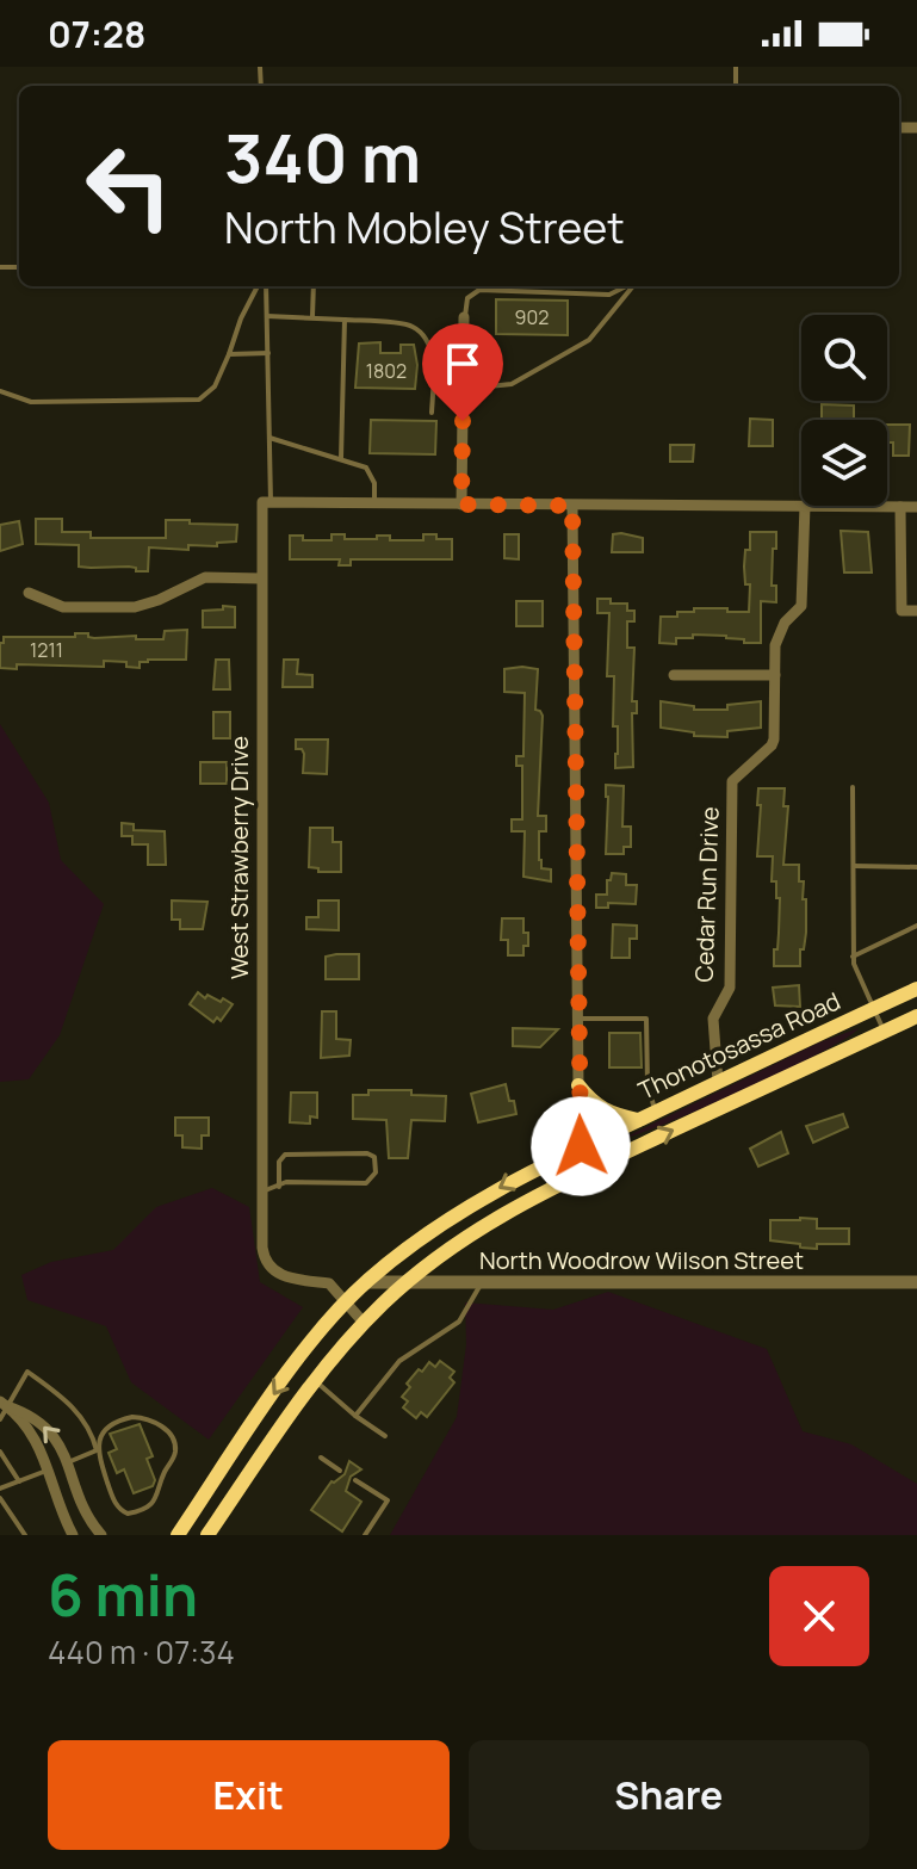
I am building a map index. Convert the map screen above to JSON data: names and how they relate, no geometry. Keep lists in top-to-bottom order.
{
  "streets": {
    "main road": ["Thonotosassa Road"],
    "street": ["West Strawberry Drive", "Cedar Run Drive", "North Woodrow Wilson Street"]
  },
  "crossings": [
    ["West Strawberry Drive", "Thonotosassa Road"],
    ["Cedar Run Drive", "Thonotosassa Road"],
    ["Thonotosassa Road", "North Woodrow Wilson Street"]
  ],
  "house_numbers": ["902", "1802", "1211"],
  "page": {
    "status": "07:28",
    "turn": ["340 m", "North Mobley Street"],
    "heading": ["6 min", "440 m · 07:34"],
    "buttons": ["Exit", "Share"]
  }
}
